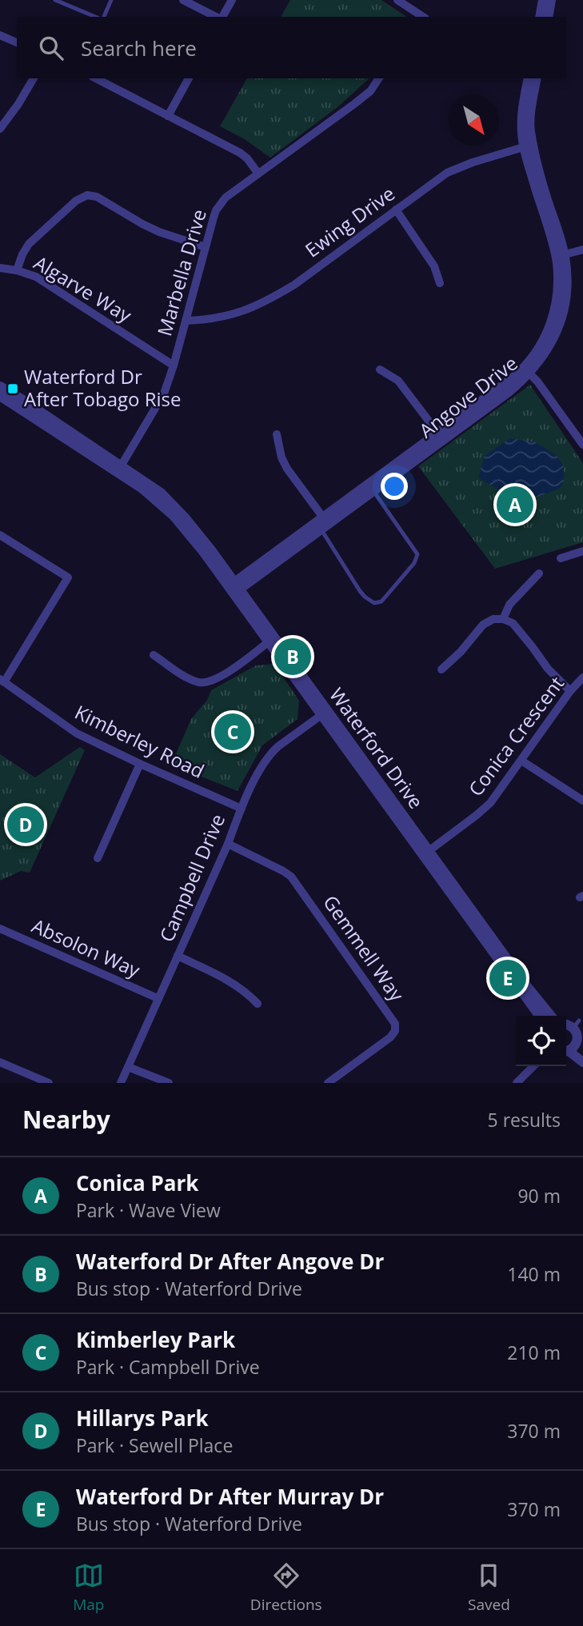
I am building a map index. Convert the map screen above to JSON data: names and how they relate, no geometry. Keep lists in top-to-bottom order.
{
  "streets": {
    "street": [
      "Ewing Drive",
      "Marbella Drive",
      "Algarve Way",
      "Angove Drive",
      "Conica Crescent",
      "Kimberley Road",
      "Waterford Drive",
      "Campbell Drive",
      "Absolon Way",
      "Gemmell Way"
    ]
  },
  "crossings": [
    ["Ewing Drive", "Marbella Drive"],
    ["Ewing Drive", "Angove Drive"],
    ["Marbella Drive", "Algarve Way"],
    ["Marbella Drive", "Waterford Drive"],
    ["Angove Drive", "Waterford Drive"],
    ["Conica Crescent", "Waterford Drive"],
    ["Kimberley Road", "Campbell Drive"],
    ["Waterford Drive", "Campbell Drive"],
    ["Campbell Drive", "Absolon Way"],
    ["Campbell Drive", "Gemmell Way"]
  ],
  "places": {
    "transit": ["Waterford Dr After Tobago Rise"]
  },
  "north": "bottom right",
  "page": {
    "search": "Search here",
    "pins": [
      "A",
      "B",
      "C",
      "D",
      "E"
    ],
    "heading": ["Nearby", "5 results"],
    "list": [
      {
        "mark": "A",
        "name": "Conica Park",
        "note": "Park · Wave View",
        "value": "90 m"
      },
      {
        "mark": "B",
        "name": "Waterford Dr After Angove Dr",
        "note": "Bus stop · Waterford Drive",
        "value": "140 m"
      },
      {
        "mark": "C",
        "name": "Kimberley Park",
        "note": "Park · Campbell Drive",
        "value": "210 m"
      },
      {
        "mark": "D",
        "name": "Hillarys Park",
        "note": "Park · Sewell Place",
        "value": "370 m"
      },
      {
        "mark": "E",
        "name": "Waterford Dr After Murray Dr",
        "note": "Bus stop · Waterford Drive",
        "value": "370 m"
      }
    ],
    "nav": ["Map", "Directions", "Saved"]
  }
}
